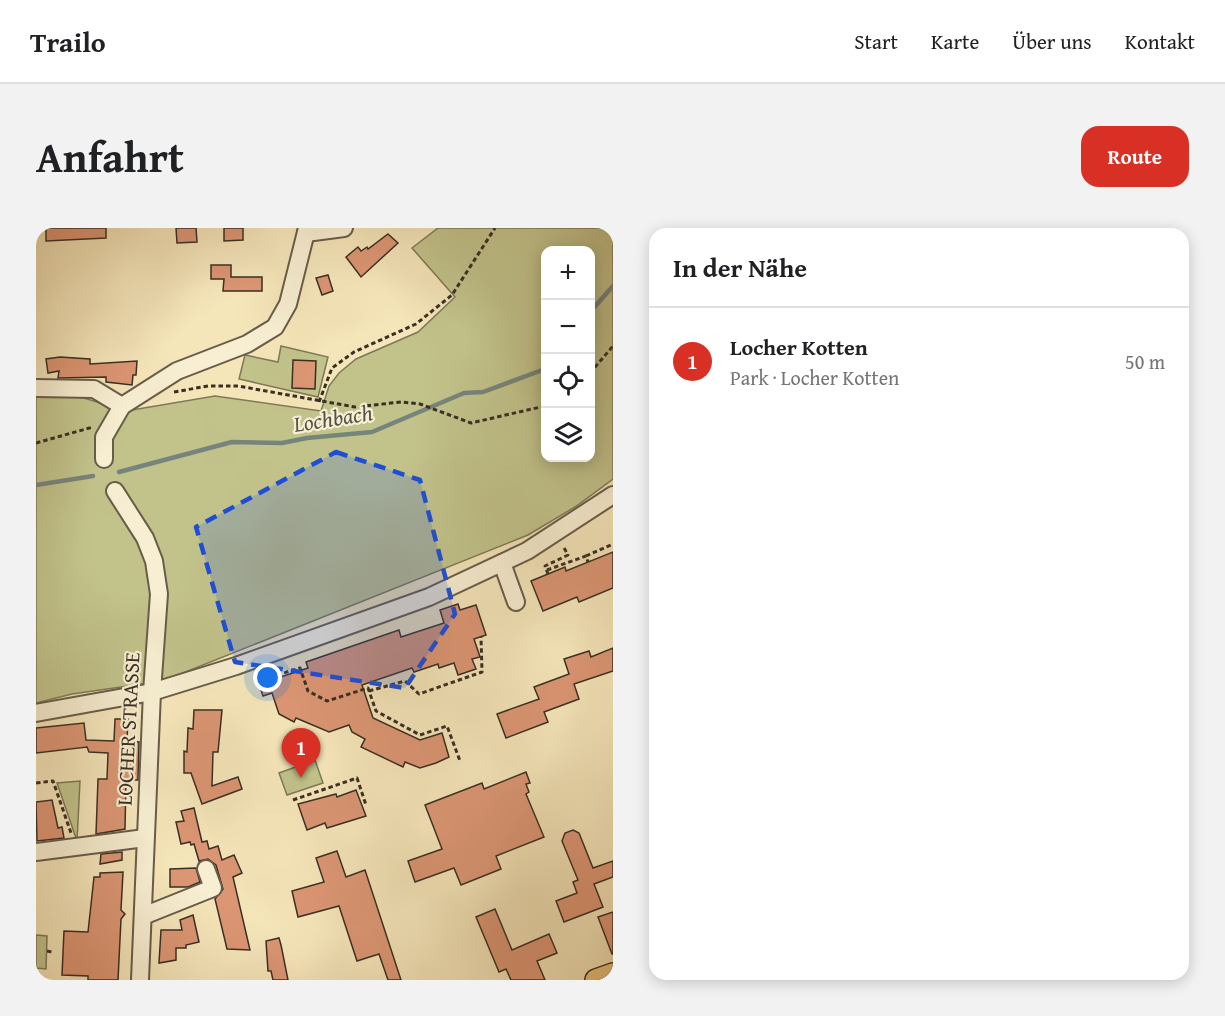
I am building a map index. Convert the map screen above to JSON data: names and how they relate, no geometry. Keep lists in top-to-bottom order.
{
  "streets": {
    "street": ["LOCHER STRASSE"]
  },
  "water": ["Lochbach"],
  "page": {
    "header": "Trailo",
    "nav": [
      "Start",
      "Karte",
      "Über uns",
      "Kontakt"
    ],
    "title": "Anfahrt",
    "buttons": "Route",
    "heading": "In der Nähe",
    "map_buttons": ["+", "−"],
    "list": [
      {
        "mark": "1",
        "name": "Locher Kotten",
        "note": "Park · Locher Kotten",
        "value": "50 m"
      }
    ],
    "pins": "1"
  }
}
